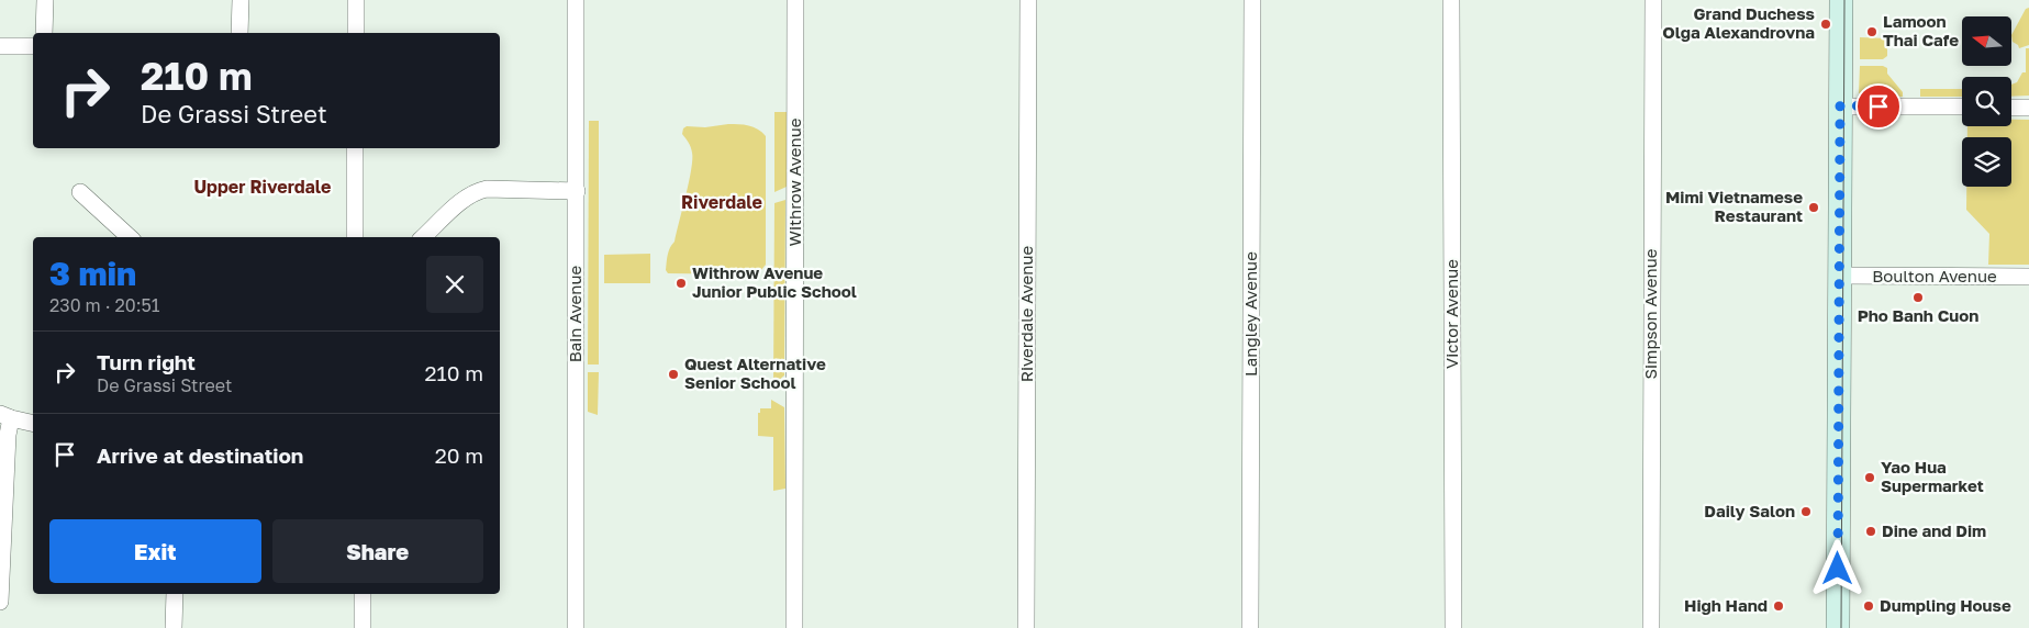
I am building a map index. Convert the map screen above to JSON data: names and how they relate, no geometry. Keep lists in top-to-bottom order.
{
  "streets": {
    "street": [
      "Withrow Avenue",
      "Boulton Avenue",
      "Bain Avenue",
      "Riverdale Avenue",
      "Langley Avenue",
      "Victor Avenue",
      "Simpson Avenue"
    ]
  },
  "districts": ["Upper Riverdale", "Riverdale"],
  "places": [
    "Grand Duchess Olga Alexandrovna",
    "Lamoon Thai Cafe",
    "Mimi Vietnamese Restaurant",
    "Withrow Avenue Junior Public School",
    "Pho Banh Cuon",
    "Quest Alternative Senior School",
    "Yao Hua Supermarket",
    "Daily Salon",
    "Dine and Dim",
    "High Hand",
    "Dumpling House"
  ],
  "north": "left",
  "page": {
    "turn": ["210 m", "De Grassi Street"],
    "heading": ["3 min", "230 m · 20:51"],
    "list": [
      {
        "name": "Turn right",
        "note": "De Grassi Street",
        "value": "210 m"
      },
      {
        "name": "Arrive at destination",
        "value": "20 m"
      }
    ],
    "buttons": ["Exit", "Share"]
  }
}
